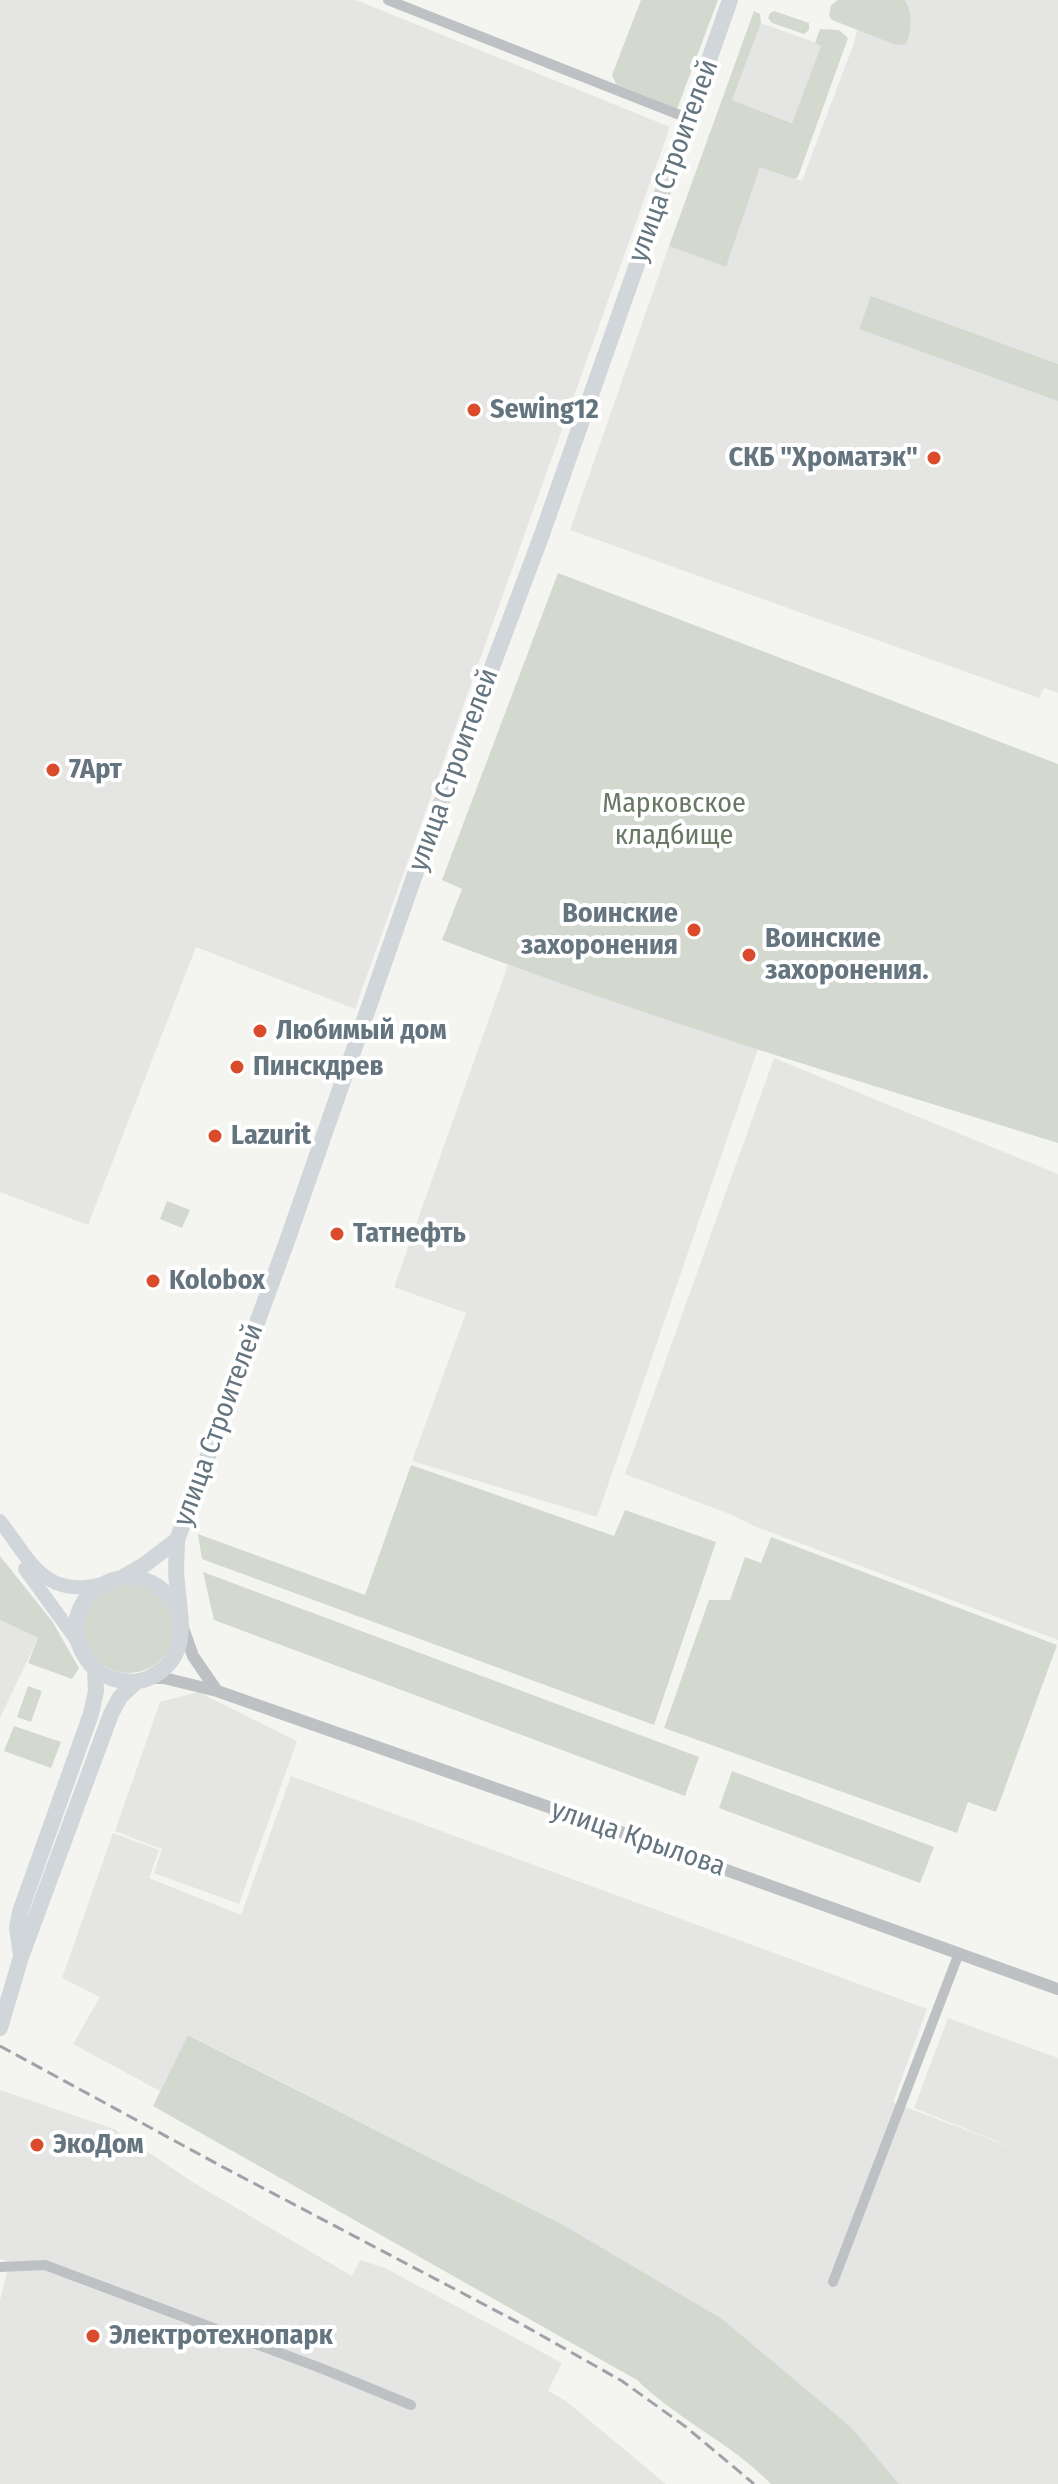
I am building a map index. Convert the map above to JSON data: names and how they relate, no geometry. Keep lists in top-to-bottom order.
{
  "streets": {
    "main road": ["улица Строителей"],
    "street": ["улица Крылова"]
  },
  "crossings": [
    ["улица Строителей", "улица Крылова"]
  ],
  "parks": ["Марковское кладбище"],
  "places": [
    "Sewing12",
    "СКБ \"Хроматэк\"",
    "7Арт",
    "Воинские захоронения",
    "Воинские захоронения.",
    "Любимый дом",
    "Пинскдрев",
    "Lazurit",
    "Татнефть",
    "Kolobox",
    "ЭкоДом",
    "Электротехнопарк"
  ]
}
